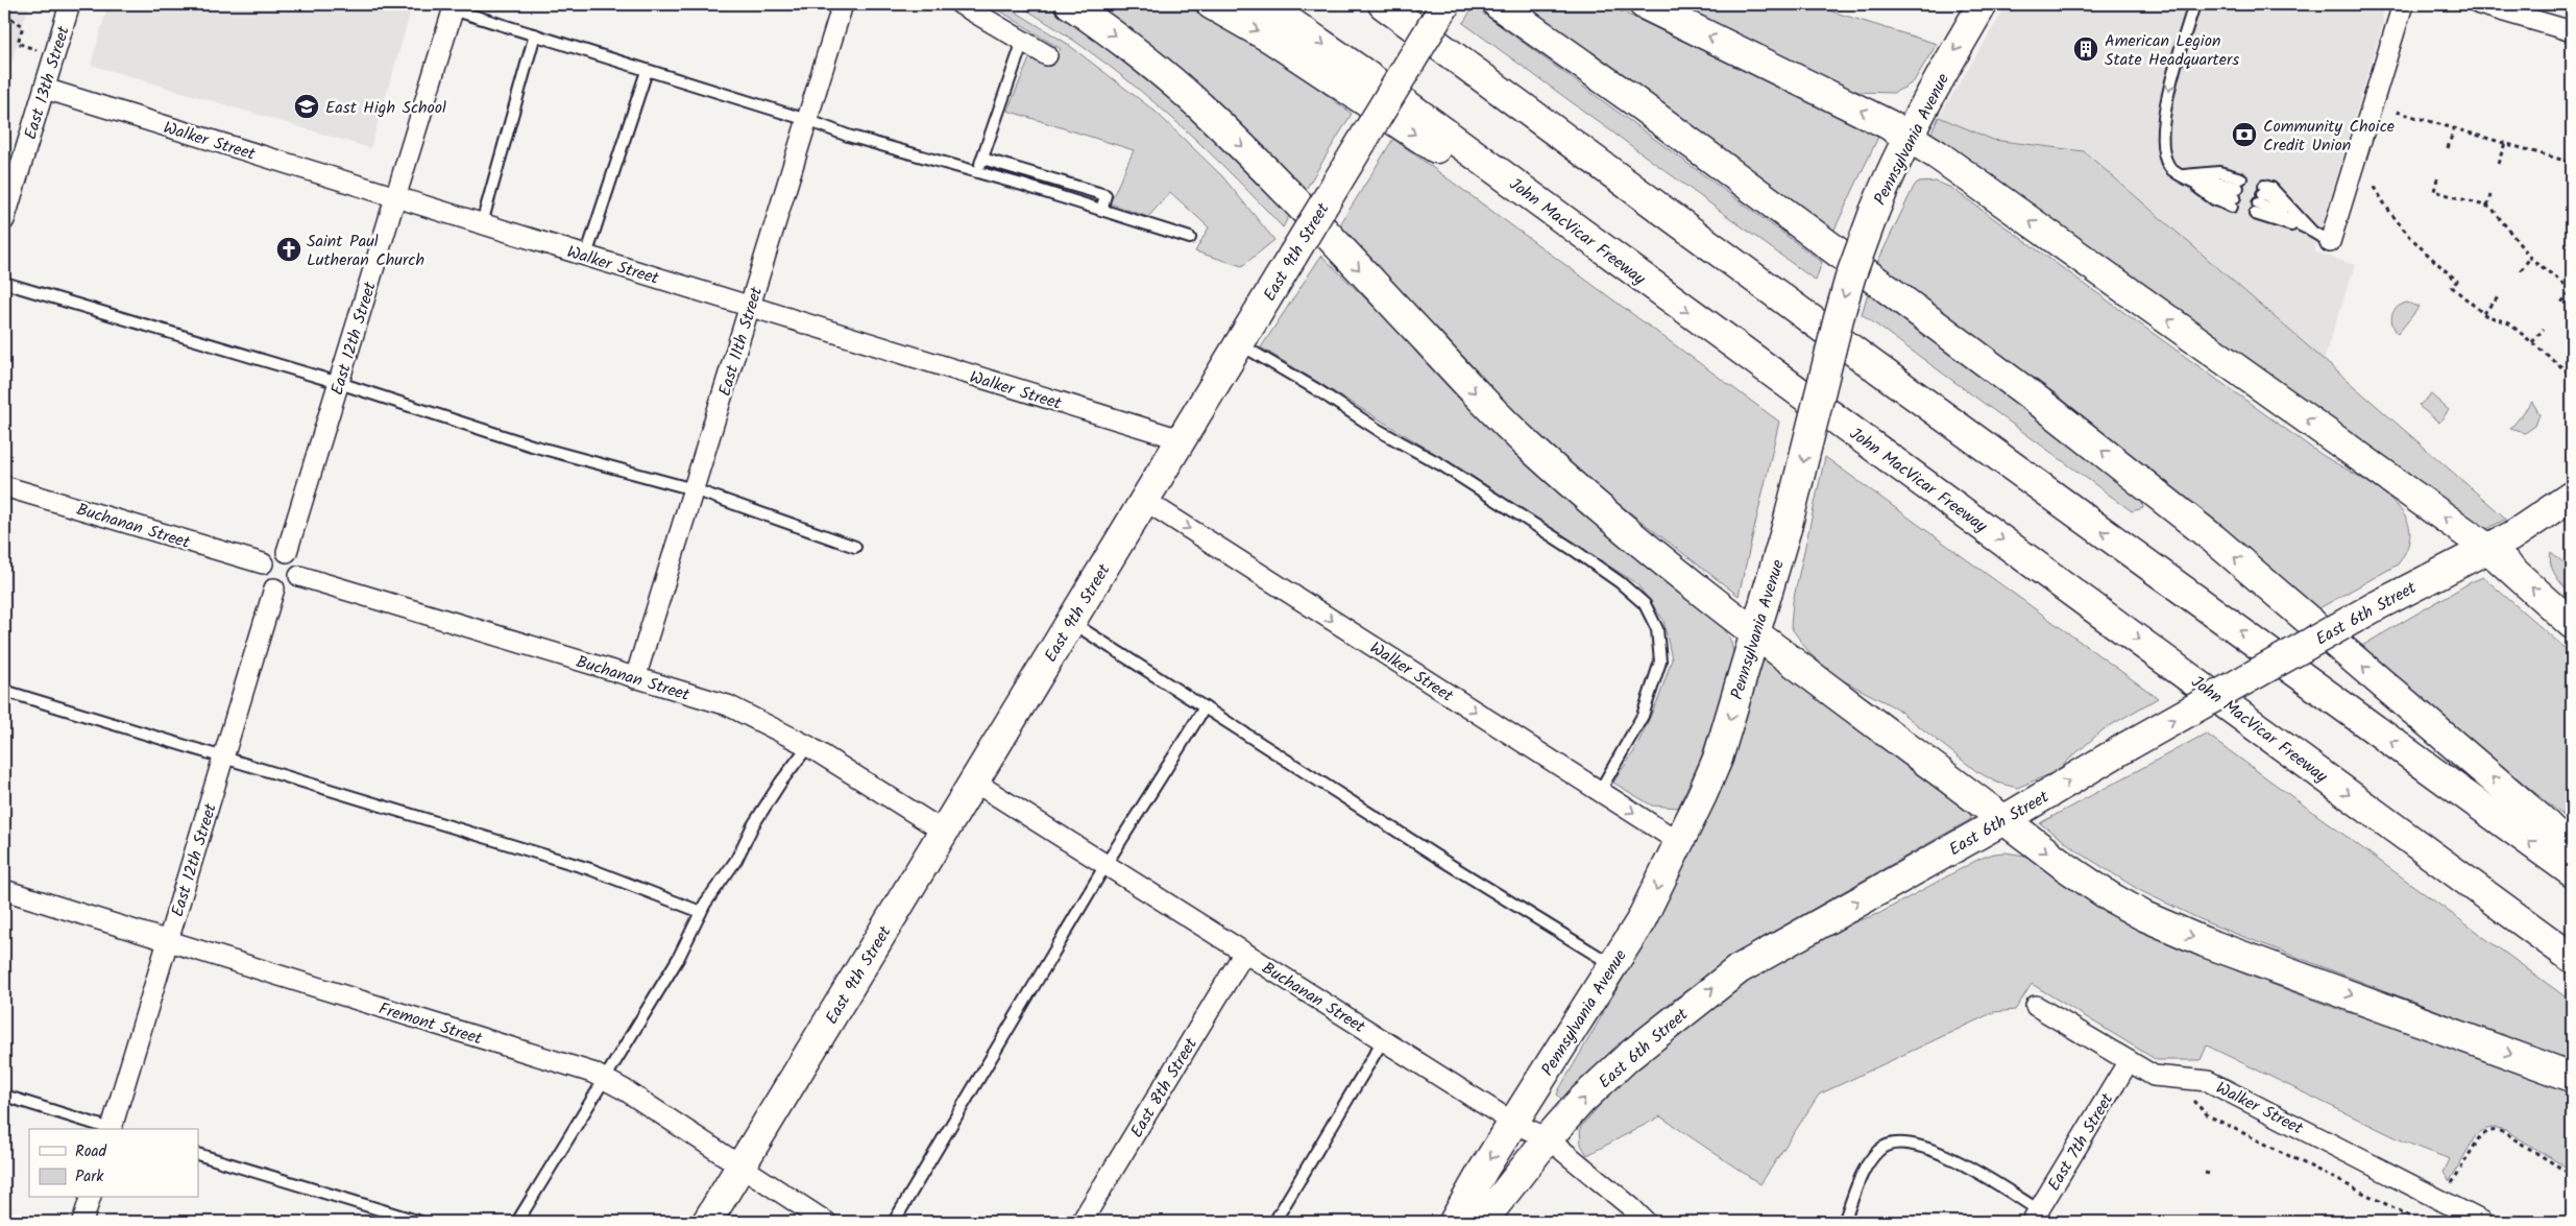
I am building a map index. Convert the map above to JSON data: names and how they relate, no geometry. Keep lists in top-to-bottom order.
{
  "streets": {
    "main road": [
      "Pennsylvania Avenue",
      "John MacVicar Freeway",
      "East 9th Street",
      "East 6th Street"
    ],
    "street": [
      "East 13th Street",
      "Walker Street",
      "East 12th Street",
      "East 11th Street",
      "Buchanan Street",
      "Fremont Street",
      "East 8th Street",
      "East 7th Street"
    ]
  },
  "crossings": [
    ["East 13th Street", "Walker Street"],
    ["Pennsylvania Avenue", "Walker Street"],
    ["Pennsylvania Avenue", "Buchanan Street"],
    ["Walker Street", "East 9th Street"],
    ["Walker Street", "East 12th Street"],
    ["Walker Street", "East 11th Street"],
    ["Walker Street", "East 7th Street"],
    ["East 9th Street", "Buchanan Street"],
    ["East 9th Street", "Fremont Street"],
    ["East 12th Street", "Buchanan Street"],
    ["East 12th Street", "Fremont Street"],
    ["East 11th Street", "Buchanan Street"],
    ["Buchanan Street", "East 6th Street"],
    ["Buchanan Street", "East 8th Street"]
  ],
  "one_way": ["Pennsylvania Avenue", "East 6th Street"],
  "places": {
    "building": ["American Legion State Headquarters"],
    "school or university": ["East High School"],
    "bank": ["Community Choice Credit Union"],
    "church": ["Saint Paul Lutheran Church"]
  },
  "legend": ["Road", "Park"]
}
